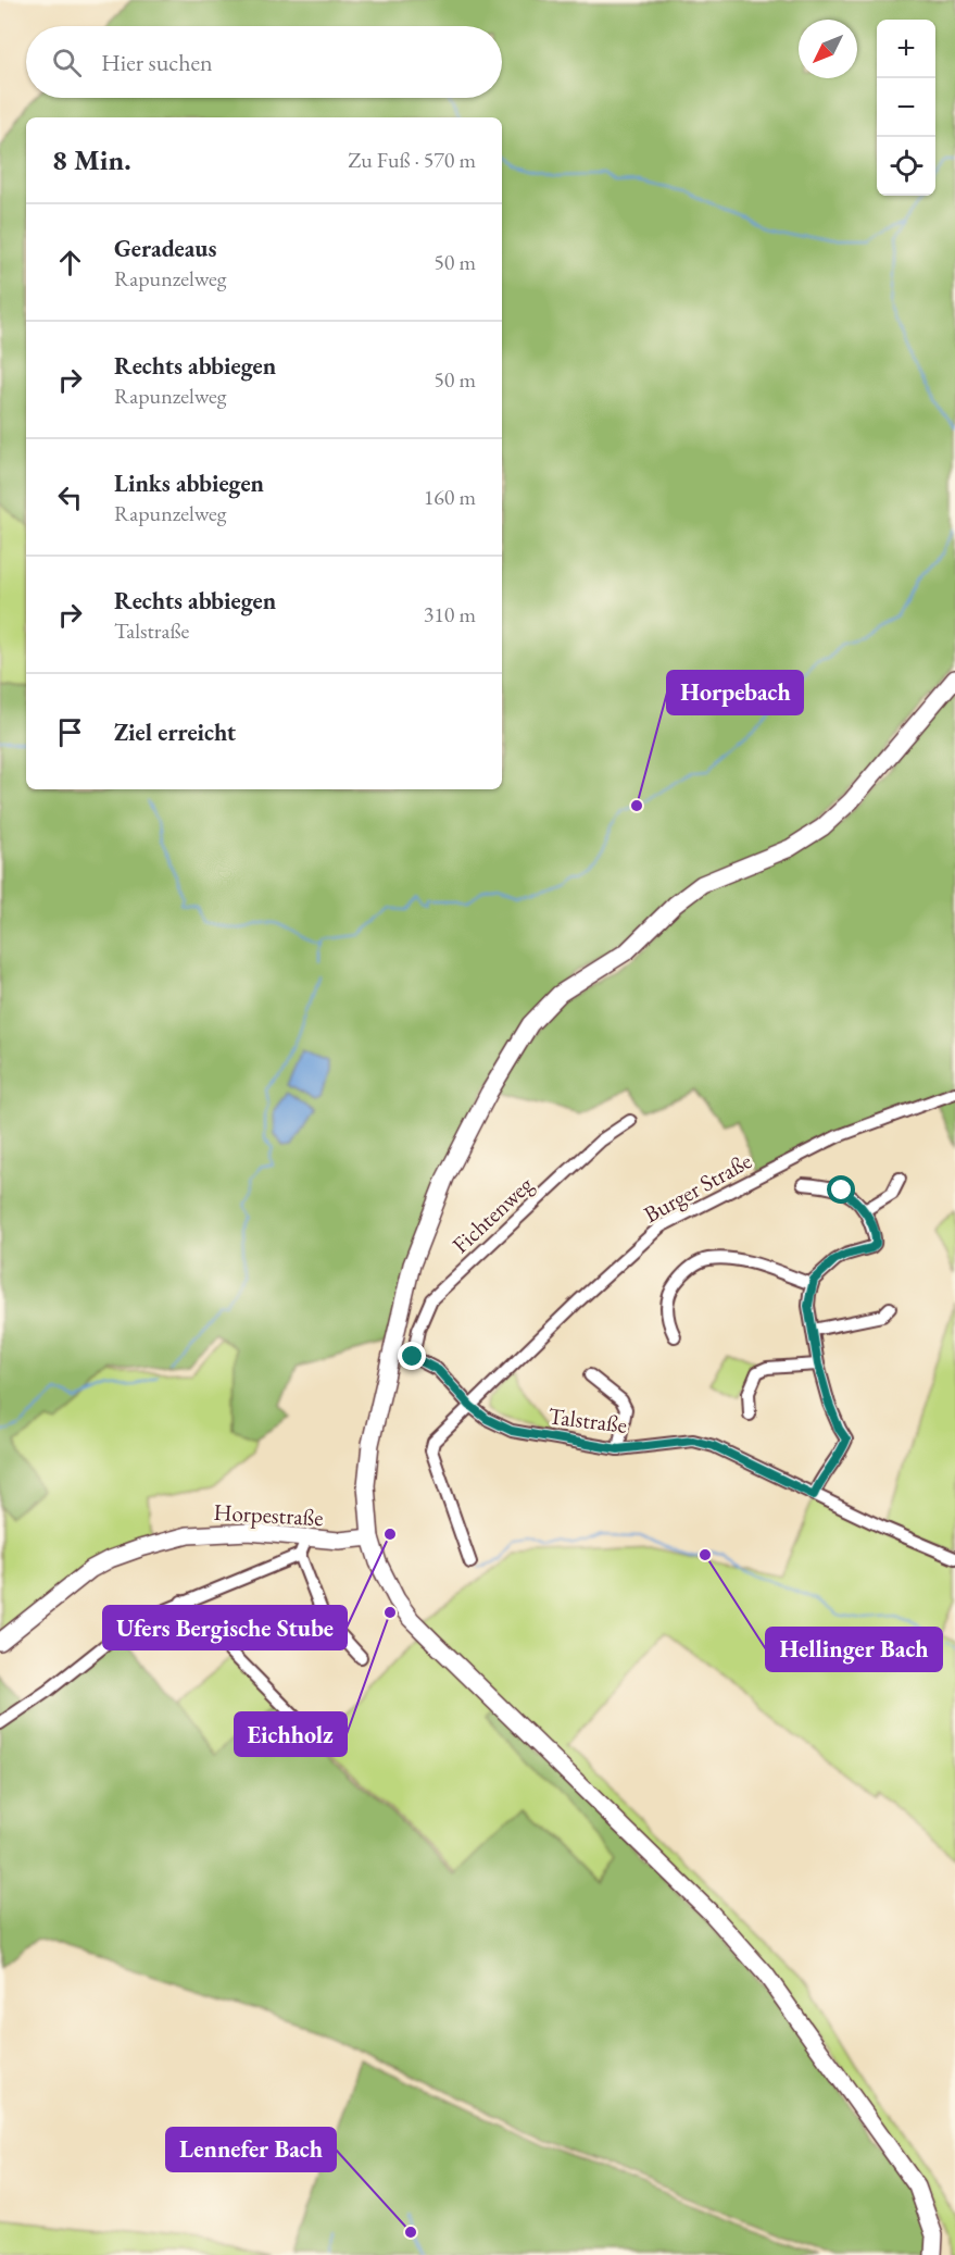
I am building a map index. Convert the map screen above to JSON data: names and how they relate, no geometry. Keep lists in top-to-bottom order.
{
  "streets": {
    "street": [
      "Burger Straße",
      "Fichtenweg",
      "Talstraße",
      "Horpestraße"
    ]
  },
  "crossings": [
    ["Burger Straße", "Talstraße"],
    ["Fichtenweg", "Talstraße"]
  ],
  "places": [
    "Horpebach",
    "Ufers Bergische Stube",
    "Hellinger Bach",
    "Eichholz",
    "Lennefer Bach"
  ],
  "north": "bottom left",
  "page": {
    "map_buttons": ["+", "−"],
    "search": "Hier suchen",
    "heading": ["8 Min.", "Zu Fuß · 570 m"],
    "list": [
      ["Geradeaus", "Rapunzelweg", "50 m"],
      ["Rechts abbiegen", "Rapunzelweg", "50 m"],
      ["Links abbiegen", "Rapunzelweg", "160 m"],
      ["Rechts abbiegen", "Talstraße", "310 m"],
      "Ziel erreicht"
    ]
  }
}
